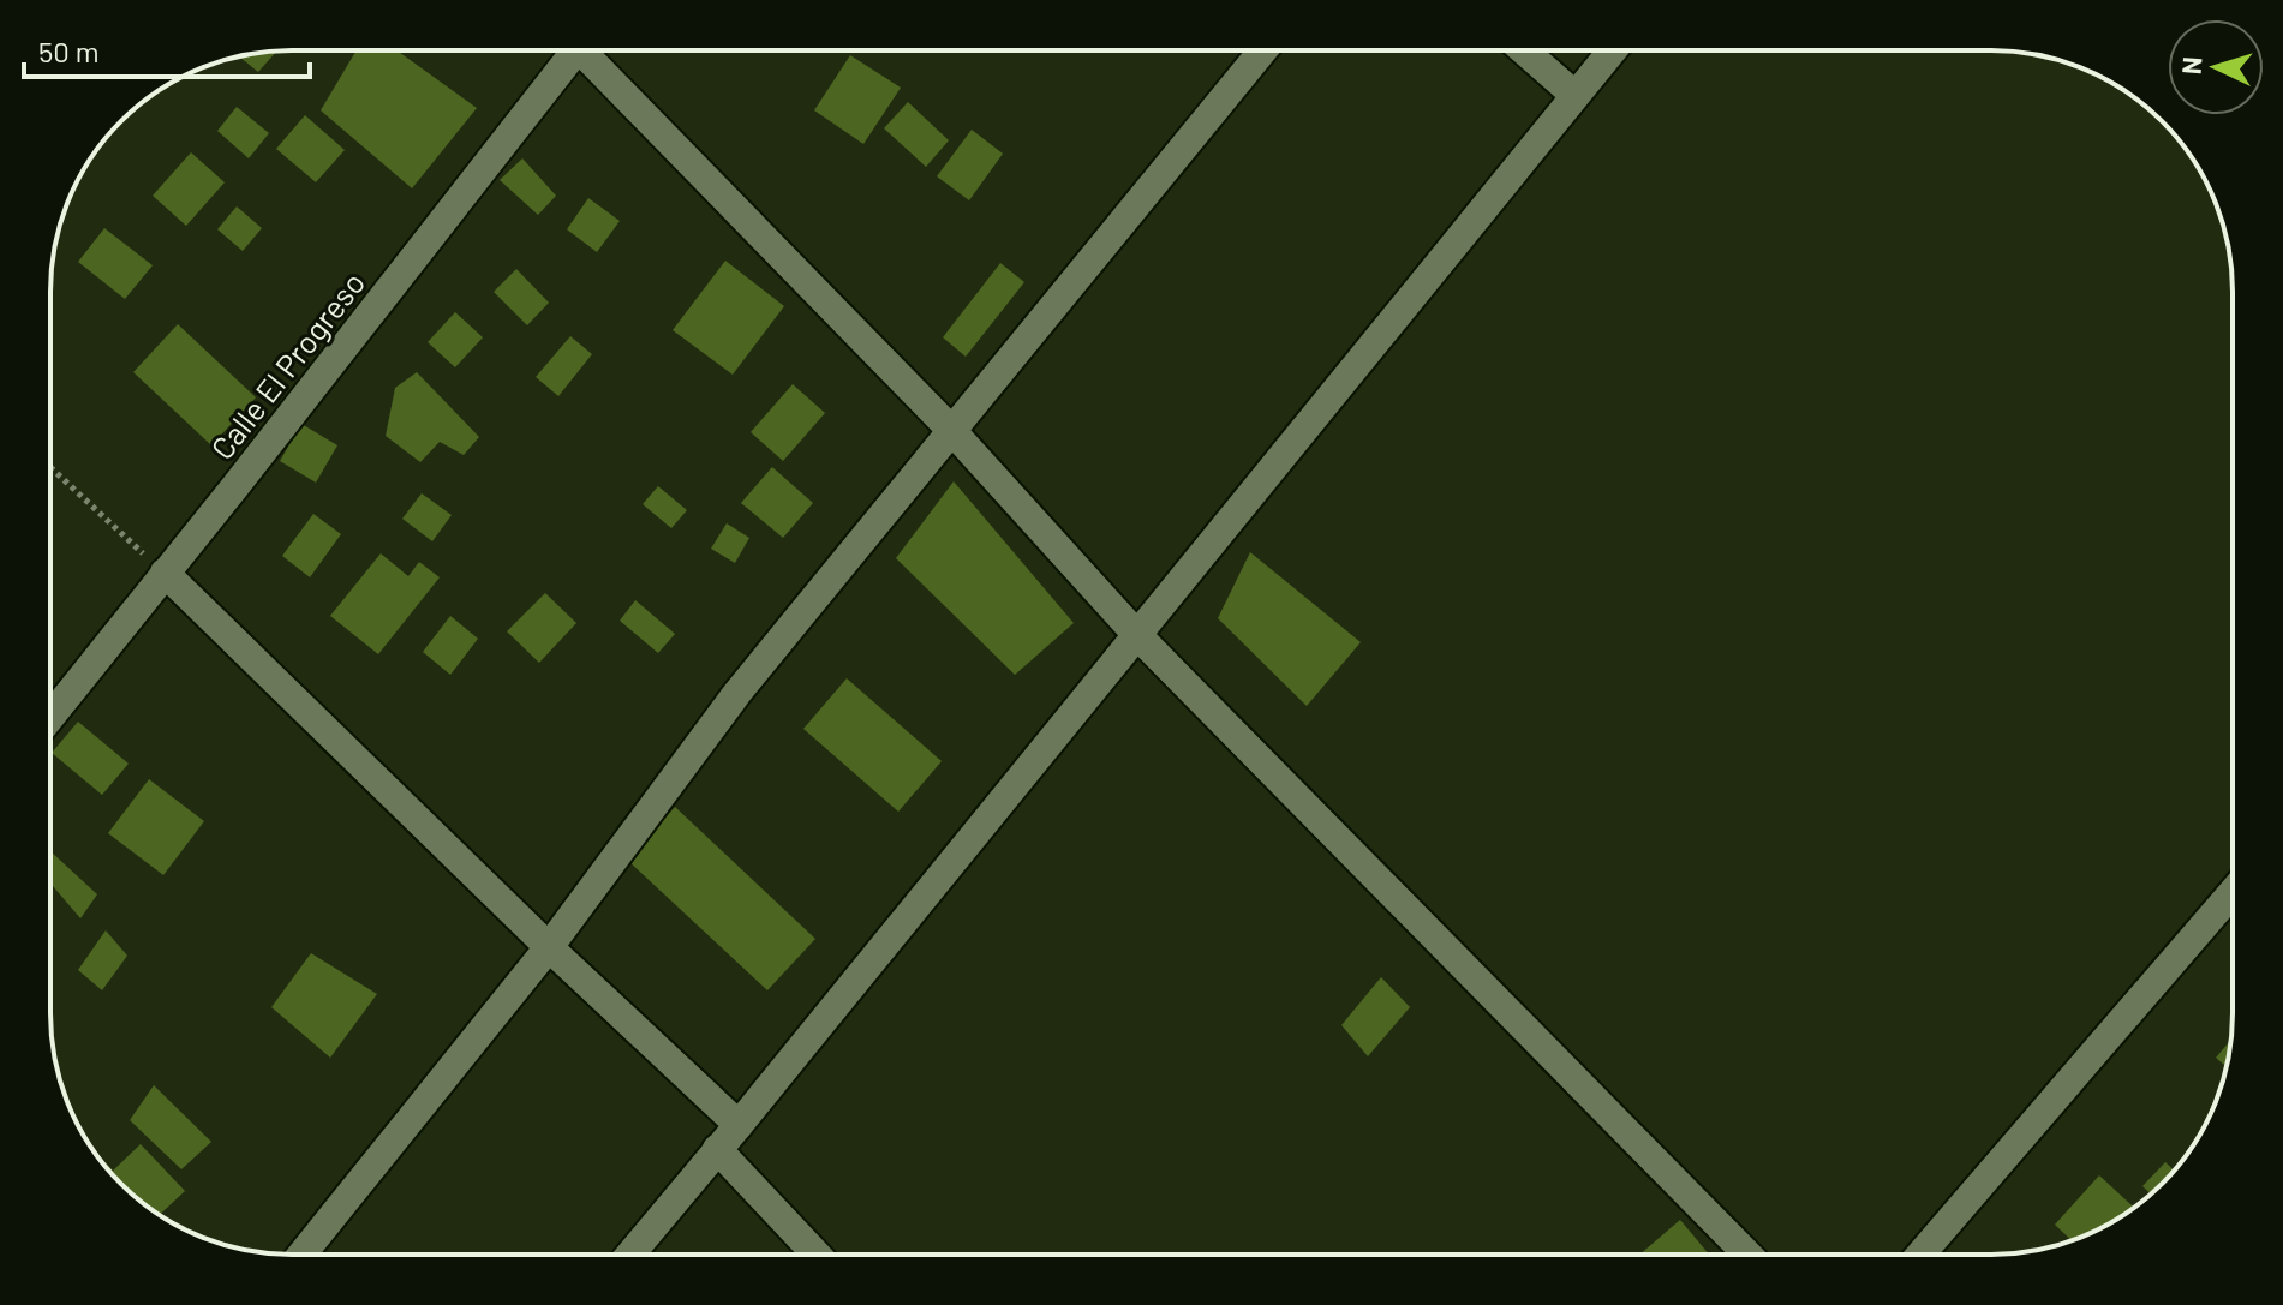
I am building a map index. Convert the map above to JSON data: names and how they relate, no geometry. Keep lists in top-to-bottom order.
{
  "streets": {
    "street": ["Calle El Progreso"]
  },
  "scale_bar": "50 m",
  "north": "left"
}
